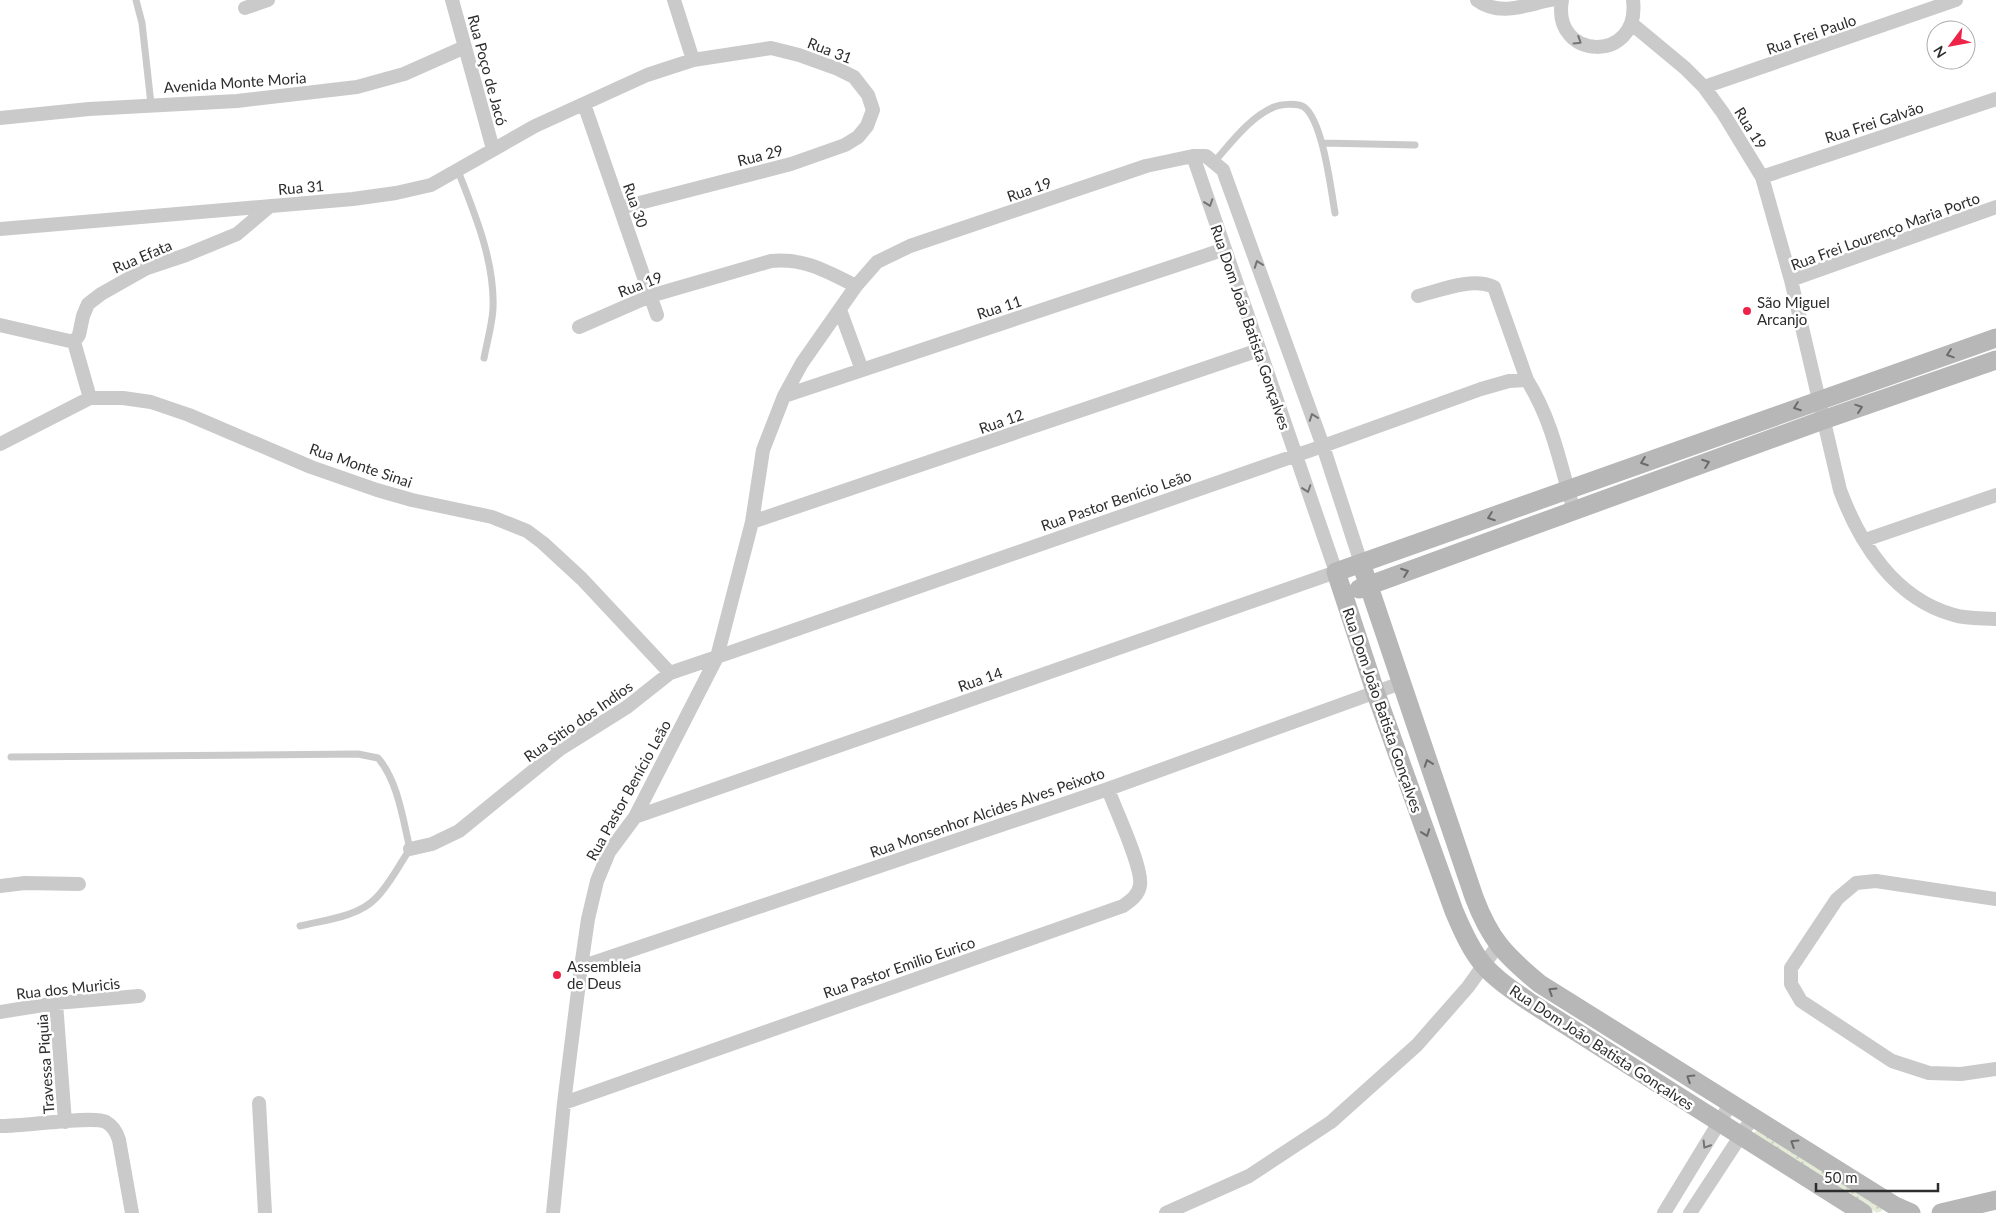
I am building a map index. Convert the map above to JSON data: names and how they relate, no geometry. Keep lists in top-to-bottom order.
{
  "streets": {
    "street": [
      "Rua Frei Paulo",
      "Rua 31",
      "Rua Poço de Jacó",
      "Avenida Monte Moria",
      "Rua Frei Galvão",
      "Rua 19",
      "Rua 29",
      "Rua 30",
      "Rua Frei Lourenço Maria Porto",
      "Rua Efata",
      "Rua 11",
      "Rua Dom João Batista Gonçalves",
      "Rua 12",
      "Rua Monte Sinai",
      "Rua Pastor Benício Leão",
      "Rua 14",
      "Rua Sitio dos Indios",
      "Rua Monsenhor Alcides Alves Peixoto",
      "Rua Pastor Emilio Eurico",
      "Rua dos Muricis",
      "Travessa Piquia"
    ]
  },
  "crossings": [
    ["Rua Frei Paulo", "Rua 19"],
    ["Rua 31", "Rua Poço de Jacó"],
    ["Rua 31", "Rua 29"],
    ["Rua 31", "Rua 30"],
    ["Rua 31", "Rua Efata"],
    ["Rua Poço de Jacó", "Avenida Monte Moria"],
    ["Rua Frei Galvão", "Rua 19"],
    ["Rua 19", "Rua 30"],
    ["Rua 19", "Rua Frei Lourenço Maria Porto"],
    ["Rua 19", "Rua Dom João Batista Gonçalves"],
    ["Rua 19", "Rua Pastor Benício Leão"],
    ["Rua 29", "Rua 30"],
    ["Rua 11", "Rua Dom João Batista Gonçalves"],
    ["Rua 11", "Rua Pastor Benício Leão"],
    ["Rua Dom João Batista Gonçalves", "Rua 12"],
    ["Rua Dom João Batista Gonçalves", "Rua Pastor Benício Leão"],
    ["Rua Dom João Batista Gonçalves", "Rua 14"],
    ["Rua Dom João Batista Gonçalves", "Rua Monsenhor Alcides Alves Peixoto"],
    ["Rua 12", "Rua Pastor Benício Leão"],
    ["Rua Monte Sinai", "Rua Sitio dos Indios"],
    ["Rua Pastor Benício Leão", "Rua 14"],
    ["Rua Pastor Benício Leão", "Rua Sitio dos Indios"],
    ["Rua Pastor Benício Leão", "Rua Monsenhor Alcides Alves Peixoto"],
    ["Rua Pastor Benício Leão", "Rua Pastor Emilio Eurico"],
    ["Rua Monsenhor Alcides Alves Peixoto", "Rua Pastor Emilio Eurico"],
    ["Rua dos Muricis", "Travessa Piquia"]
  ],
  "places": ["São Miguel Arcanjo", "Assembleia de Deus"],
  "scale_bar": "50 m",
  "north": "bottom left"
}
